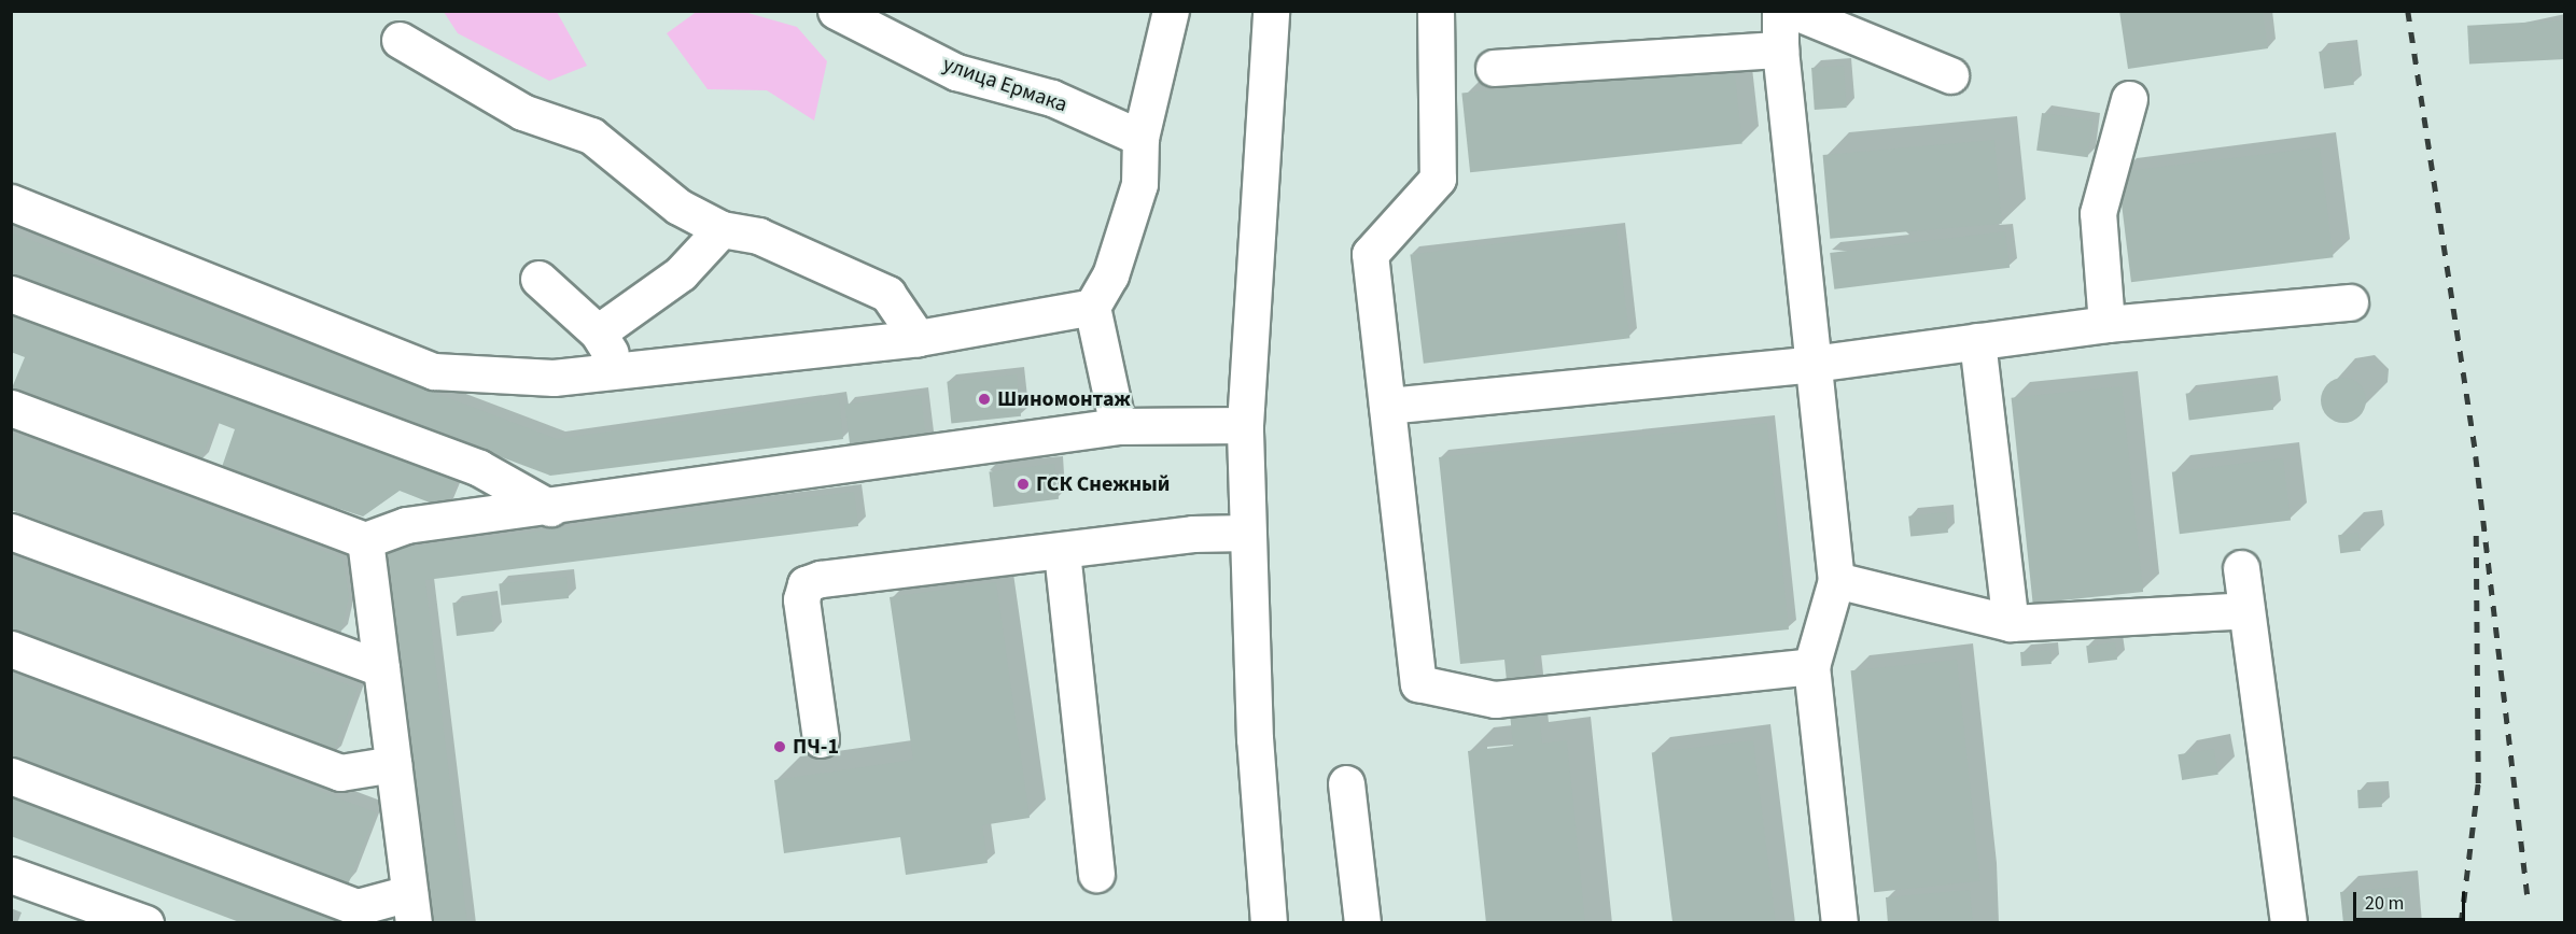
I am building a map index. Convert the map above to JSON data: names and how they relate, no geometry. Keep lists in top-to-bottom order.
{
  "streets": {
    "street": ["улица Ермака"]
  },
  "places": ["Шиномонтаж", "ГСК Снежный", "ПЧ-1"],
  "scale_bar": "20 m"
}
